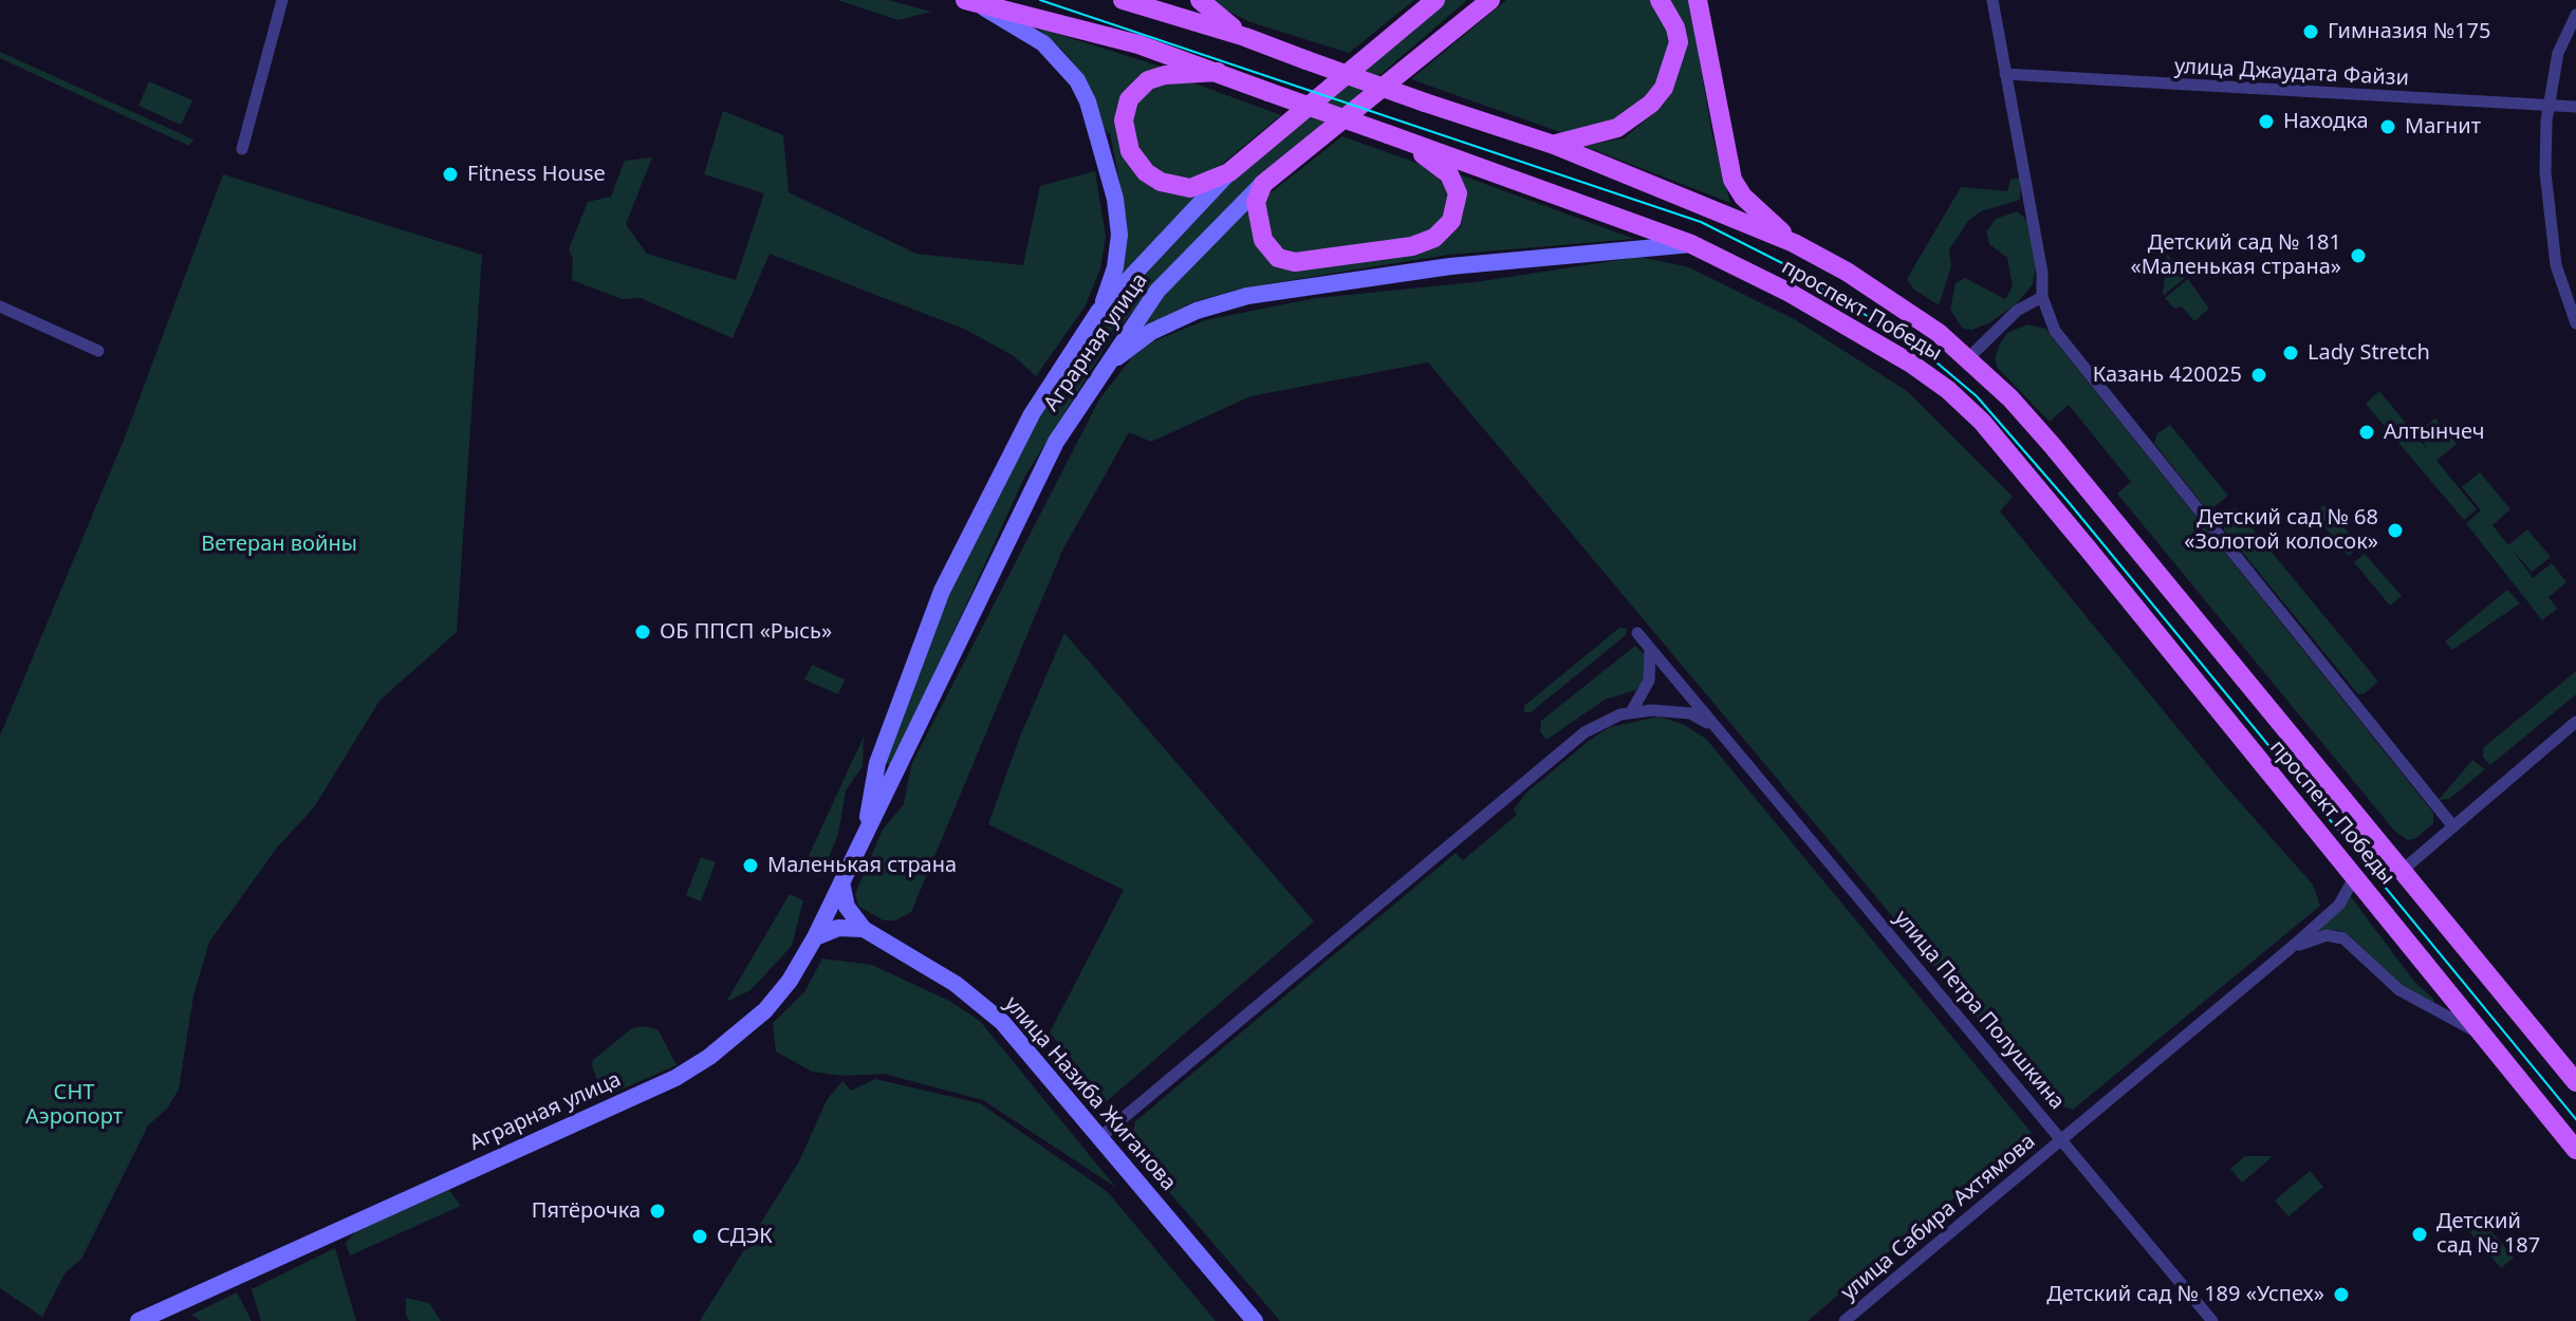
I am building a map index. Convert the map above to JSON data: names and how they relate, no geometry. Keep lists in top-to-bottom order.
{
  "streets": {
    "main road": ["проспект Победы", "Аграрная улица"],
    "street": [
      "улица Джаудата Файзи",
      "улица Петра Полушкина",
      "улица Назиба Жиганова",
      "улица Сабира Ахтямова"
    ]
  },
  "crossings": [
    ["проспект Победы", "улица Сабира Ахтямова"],
    ["Аграрная улица", "улица Назиба Жиганова"],
    ["улица Петра Полушкина", "улица Сабира Ахтямова"]
  ],
  "parks": ["Ветеран войны", "СНТ Аэропорт"],
  "places": [
    "Гимназия №175",
    "Находка",
    "Магнит",
    "Fitness House",
    "Детский сад № 181 «Маленькая страна»",
    "Lady Stretch",
    "Казань 420025",
    "Алтынчеч",
    "Детский сад № 68 «Золотой колосок»",
    "ОБ ППСП «Рысь»",
    "Маленькая страна",
    "Пятёрочка",
    "Детский сад № 187",
    "СДЭК",
    "Детский сад № 189 «Успех»"
  ]
}
